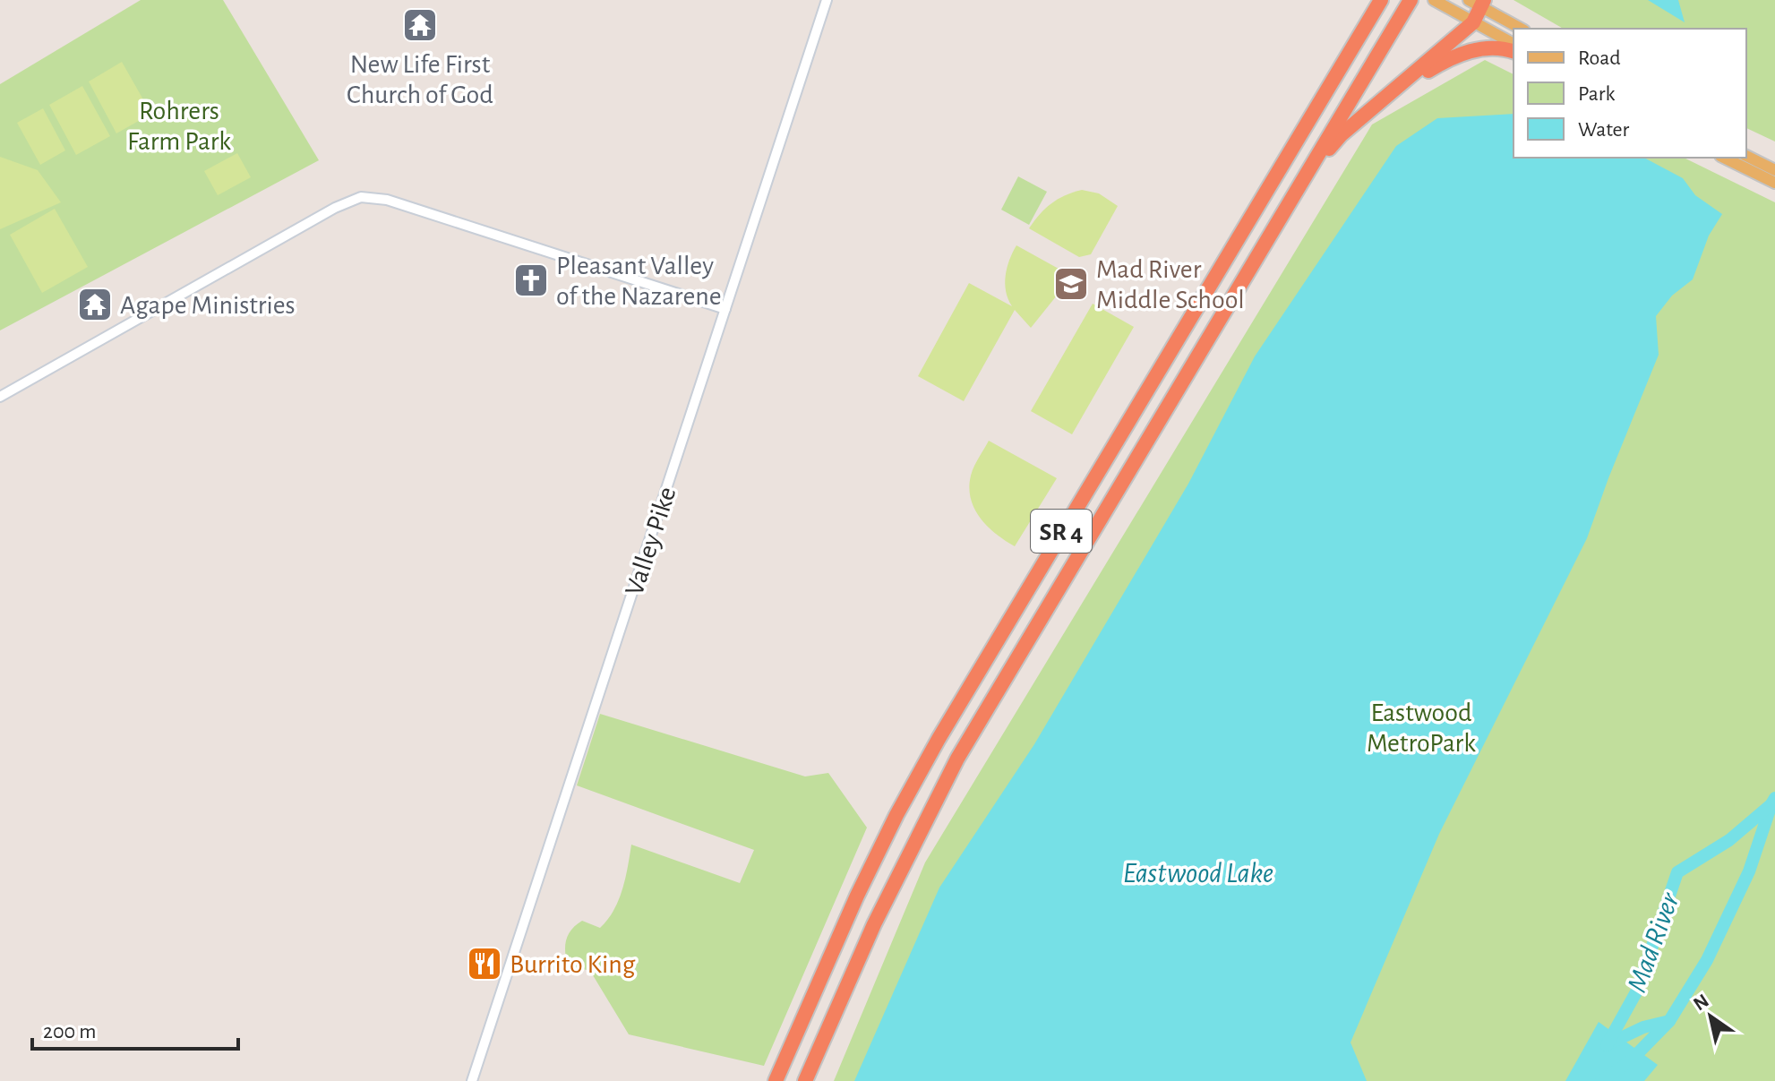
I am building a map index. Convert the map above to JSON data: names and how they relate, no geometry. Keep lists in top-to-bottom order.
{
  "streets": {
    "highway": ["SR 4"],
    "street": ["Valley Pike"]
  },
  "water": ["Eastwood Lake", "Mad River"],
  "parks": ["Rohrers Farm Park", "Eastwood MetroPark"],
  "places": {
    "temple": ["New Life First Church of God", "Agape Ministries"],
    "church": ["Pleasant Valley of the Nazarene"],
    "school or university": ["Mad River Middle School"],
    "restaurant": ["Burrito King"]
  },
  "legend": ["Road", "Park", "Water"],
  "scale_bar": "200 m",
  "north": "top left"
}
